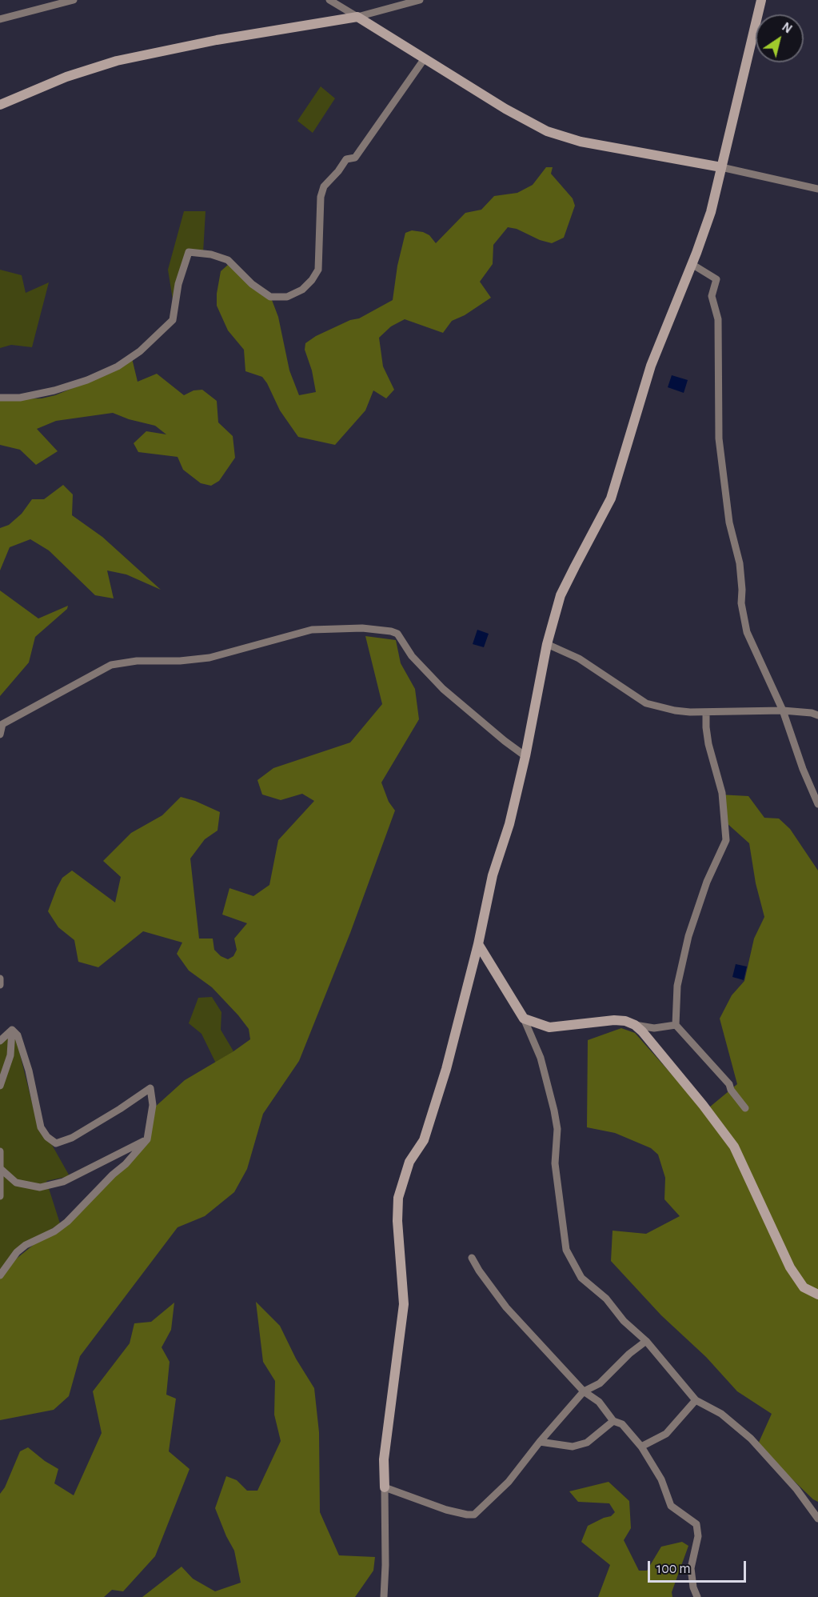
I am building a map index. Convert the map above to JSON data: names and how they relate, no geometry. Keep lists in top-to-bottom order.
{
  "scale_bar": "100 m",
  "north": "top right"
}
